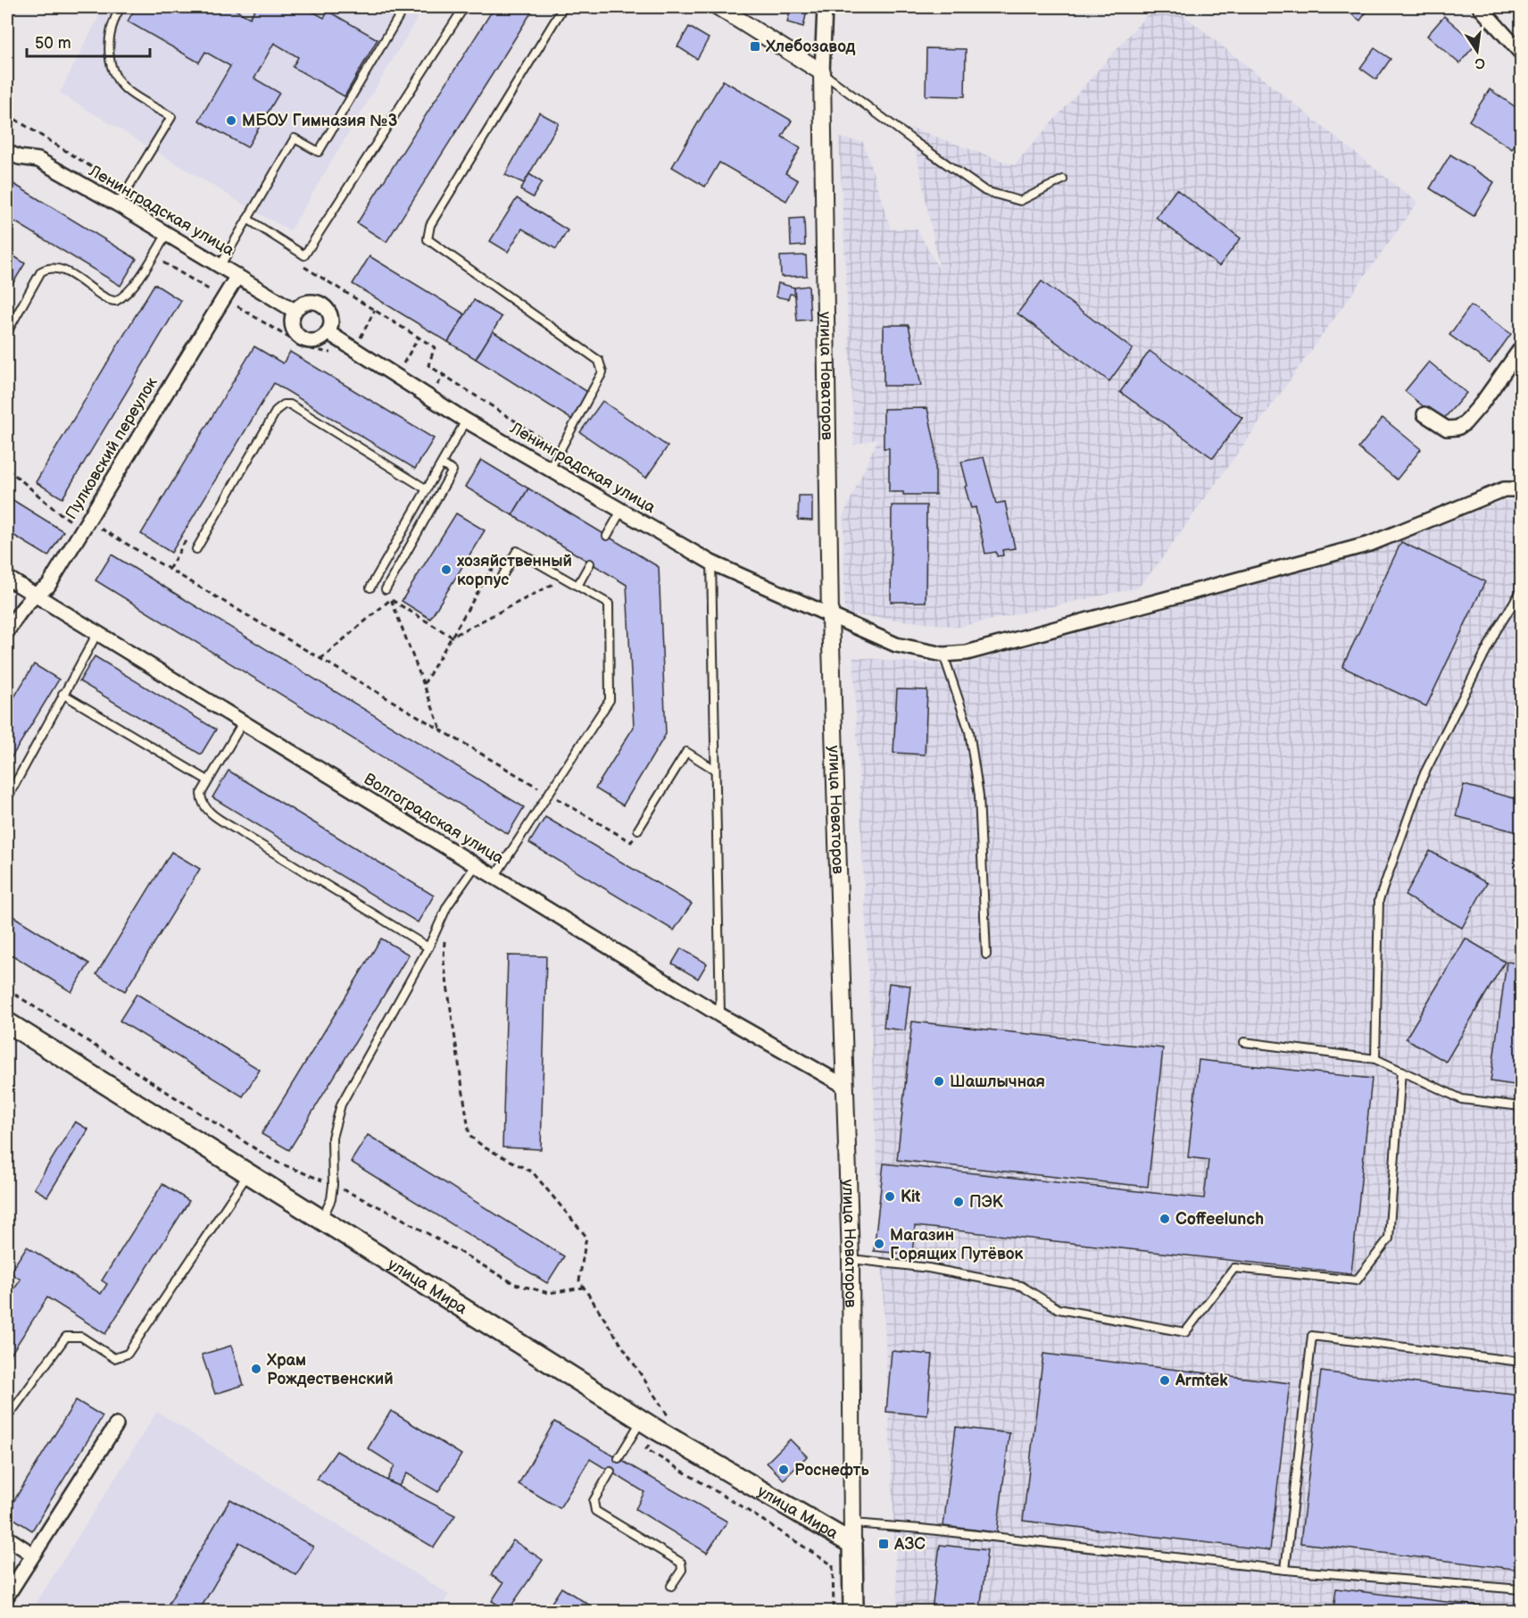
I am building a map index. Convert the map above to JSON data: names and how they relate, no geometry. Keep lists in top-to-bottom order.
{
  "streets": {
    "main road": ["улица Новаторов", "улица Мира"],
    "street": ["Ленинградская улица", "Пулковский переулок", "Волгоградская улица"]
  },
  "crossings": [
    ["Ленинградская улица", "улица Новаторов"],
    ["Ленинградская улица", "Пулковский переулок"],
    ["улица Новаторов", "Волгоградская улица"],
    ["улица Новаторов", "улица Мира"],
    ["Пулковский переулок", "Волгоградская улица"]
  ],
  "places": {
    "transit": ["Хлебозавод", "АЗС"],
    "other": [
      "МБОУ Гимназия №3",
      "хозяйственный корпус",
      "Шашлычная",
      "Kit",
      "ПЭК",
      "Coffeelunch",
      "Магазин Горящих Путёвок",
      "Храм Рождественский",
      "Armtek",
      "Роснефть"
    ]
  },
  "scale_bar": "50 m",
  "north": "bottom"
}
